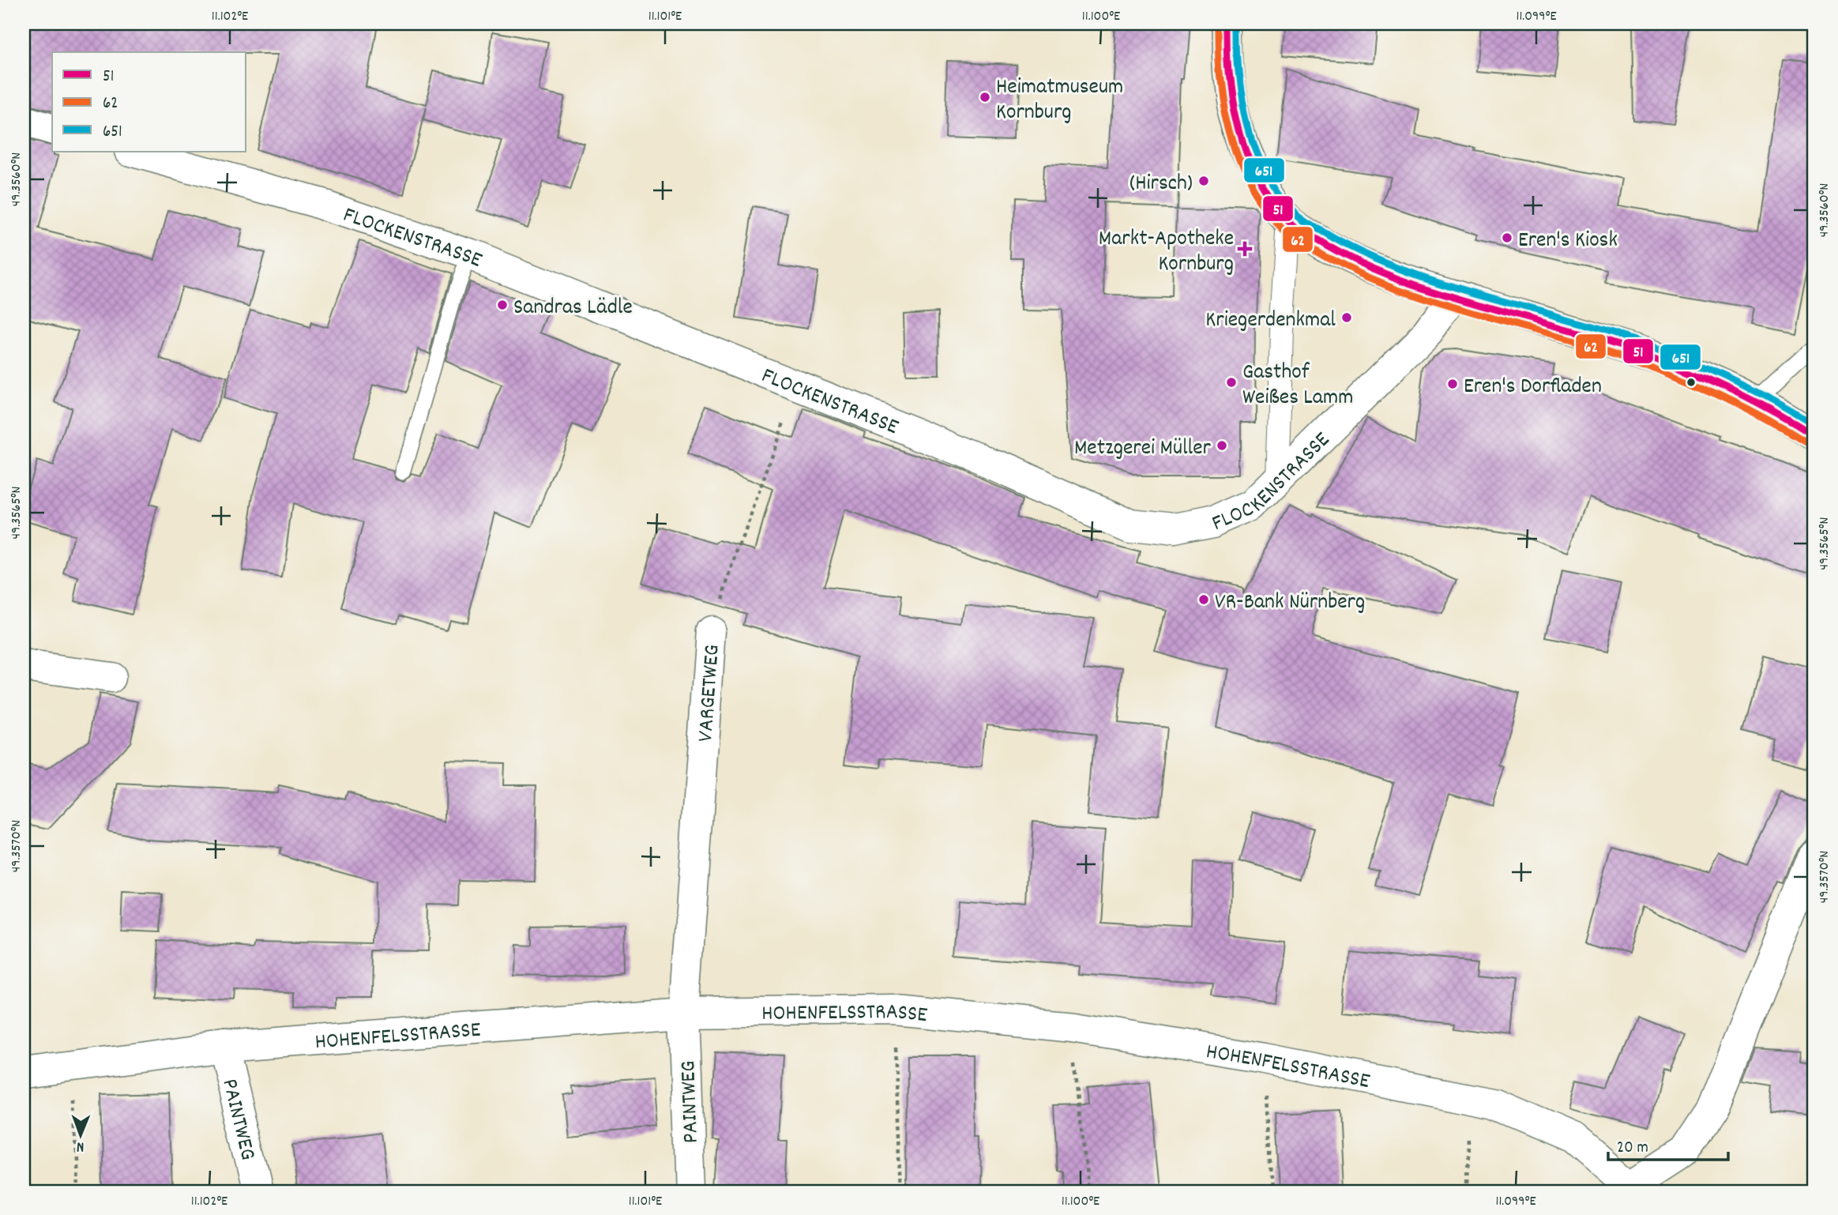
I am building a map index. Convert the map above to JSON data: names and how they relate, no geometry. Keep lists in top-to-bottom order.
{
  "streets": {
    "street": [
      "FLOCKENSTRASSE",
      "VARGETWEG",
      "HOHENFELSSTRASSE",
      "PAINTWEG"
    ]
  },
  "crossings": [
    ["FLOCKENSTRASSE", "VARGETWEG"],
    ["VARGETWEG", "HOHENFELSSTRASSE"],
    ["VARGETWEG", "PAINTWEG"],
    ["HOHENFELSSTRASSE", "PAINTWEG"]
  ],
  "places": {
    "other": [
      "Heimatmuseum Kornburg",
      "(Hirsch)",
      "Eren's Kiosk",
      "Sandras Lädle",
      "Kriegerdenkmal",
      "Gasthof Weißes Lamm",
      "Eren's Dorfladen",
      "Metzgerei Müller",
      "VR-Bank Nürnberg"
    ],
    "health": ["Markt-Apotheke Kornburg"]
  },
  "lines": ["transit line 51", "transit line 62", "transit line 651"],
  "legend": ["51", "62", "651"],
  "scale_bar": "20 m",
  "north": "bottom",
  "coordinates": [
    "11.102°E",
    "11.101°E",
    "11.100°E",
    "11.099°E",
    "49.3560°N",
    "49.3565°N",
    "49.3570°N"
  ]
}
